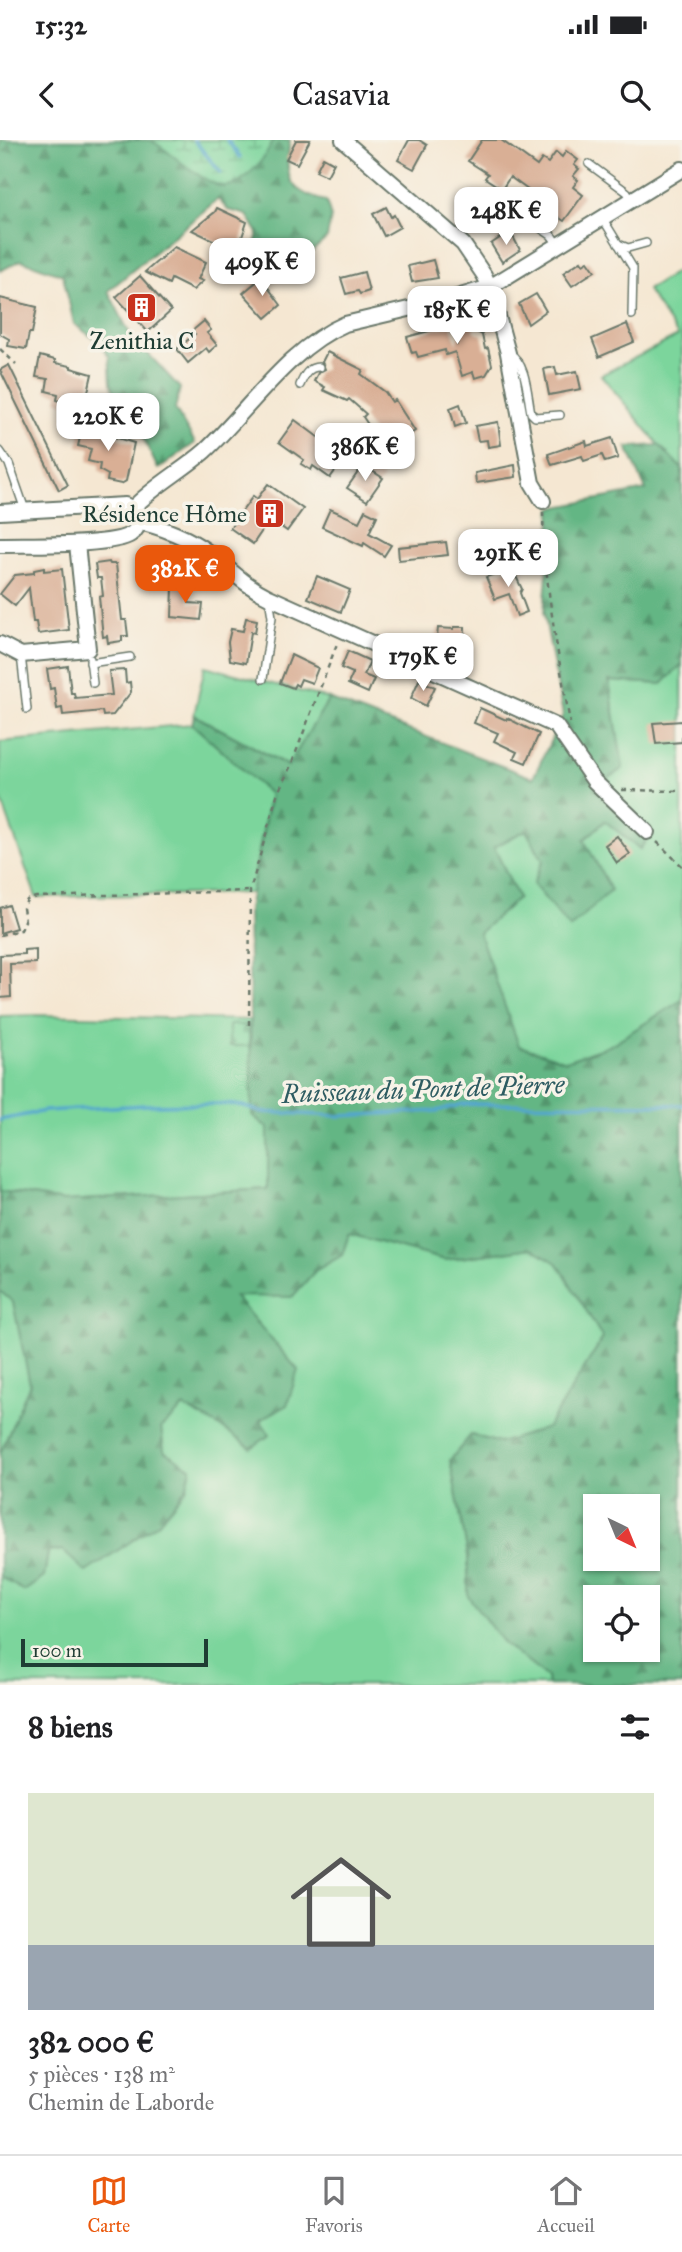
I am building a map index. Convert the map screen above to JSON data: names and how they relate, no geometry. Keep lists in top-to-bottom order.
{
  "water": ["Ruisseau du Pont de Pierre"],
  "places": {
    "building": ["Zenithia C", "Résidence Hôme"]
  },
  "scale_bar": "100 m",
  "north": "bottom right",
  "page": {
    "status": "15:32",
    "header": "Casavia",
    "price": [
      "248K €",
      "409K €",
      "185K €",
      "220K €",
      "386K €",
      "291K €",
      "382K €",
      "179K €"
    ],
    "scale": "100 m",
    "heading": "8 biens",
    "list": [
      {
        "name": "382 000 €",
        "note": "5 pièces · 138 m² · Chemin de Laborde"
      }
    ],
    "tabs": ["Carte", "Favoris", "Accueil"]
  }
}
